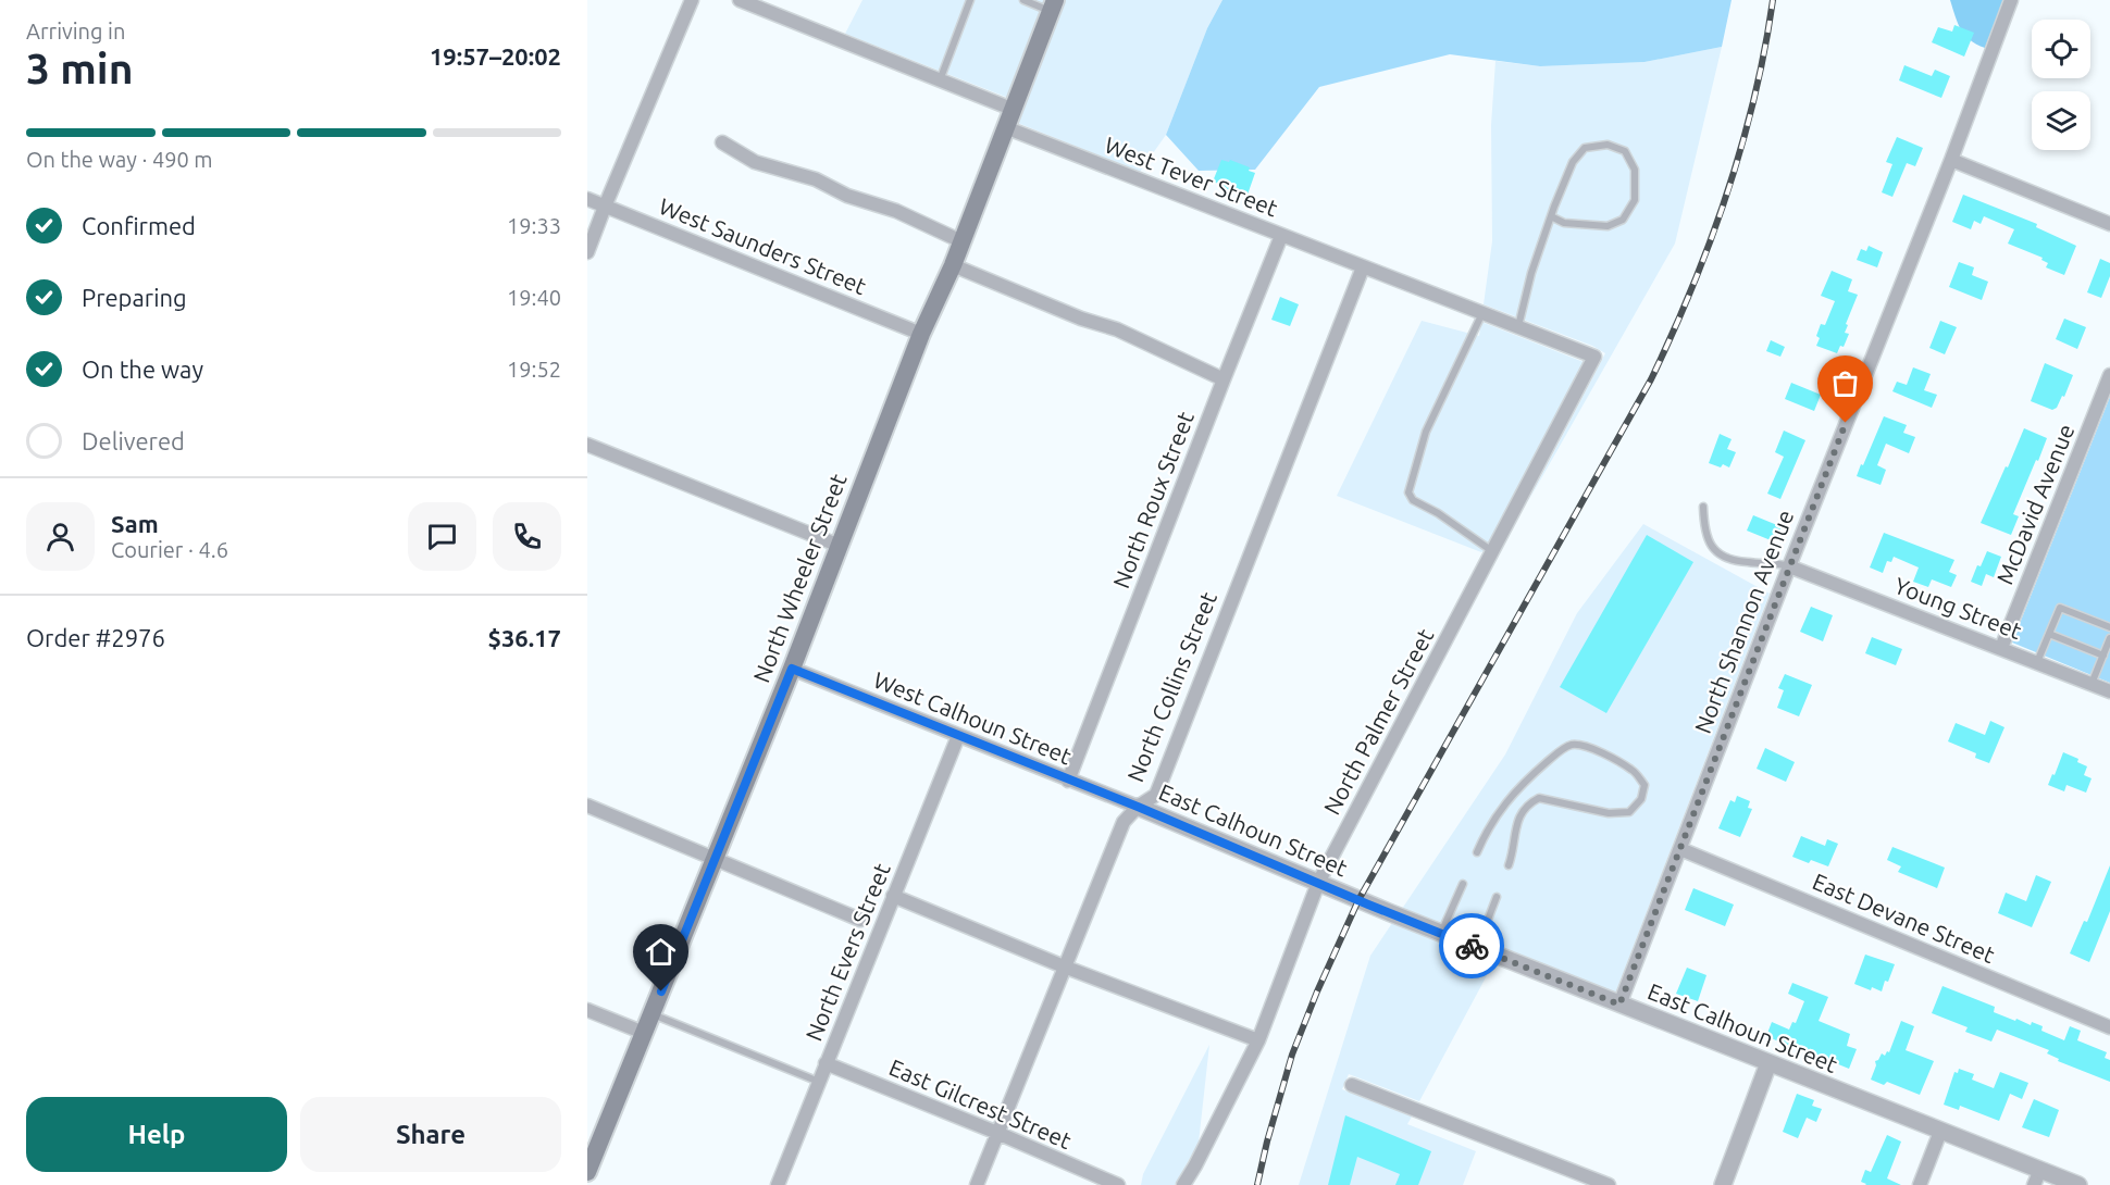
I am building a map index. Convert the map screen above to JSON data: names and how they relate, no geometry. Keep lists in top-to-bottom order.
{
  "streets": {
    "main road": ["North Wheeler Street"],
    "street": [
      "West Tever Street",
      "West Saunders Street",
      "North Roux Street",
      "McDavid Avenue",
      "Young Street",
      "North Shannon Avenue",
      "North Collins Street",
      "West Calhoun Street",
      "North Palmer Street",
      "East Calhoun Street",
      "East Devane Street",
      "North Evers Street",
      "East Gilcrest Street"
    ]
  },
  "crossings": [
    ["West Tever Street", "North Roux Street"],
    ["West Tever Street", "North Wheeler Street"],
    ["West Tever Street", "North Collins Street"],
    ["West Tever Street", "North Palmer Street"],
    ["West Saunders Street", "North Wheeler Street"],
    ["North Roux Street", "West Calhoun Street"],
    ["McDavid Avenue", "Young Street"],
    ["North Wheeler Street", "West Calhoun Street"],
    ["Young Street", "North Shannon Avenue"],
    ["North Shannon Avenue", "East Calhoun Street"],
    ["North Shannon Avenue", "East Devane Street"],
    ["North Collins Street", "West Calhoun Street"],
    ["North Collins Street", "East Calhoun Street"],
    ["North Collins Street", "East Gilcrest Street"],
    ["West Calhoun Street", "East Calhoun Street"],
    ["West Calhoun Street", "North Evers Street"],
    ["North Palmer Street", "East Calhoun Street"],
    ["North Evers Street", "East Gilcrest Street"]
  ],
  "page": {
    "heading": ["3 min", "Arriving in", "19:57–20:02"],
    "panel": [
      "Sam",
      "Courier · 4.6",
      "Order #2976",
      "$36.17"
    ],
    "bar": "On the way · 490 m",
    "list": [
      ["Confirmed", "19:33"],
      ["Preparing", "19:40"],
      ["On the way", "19:52"],
      "Delivered"
    ],
    "buttons": ["Help", "Share"]
  }
}
